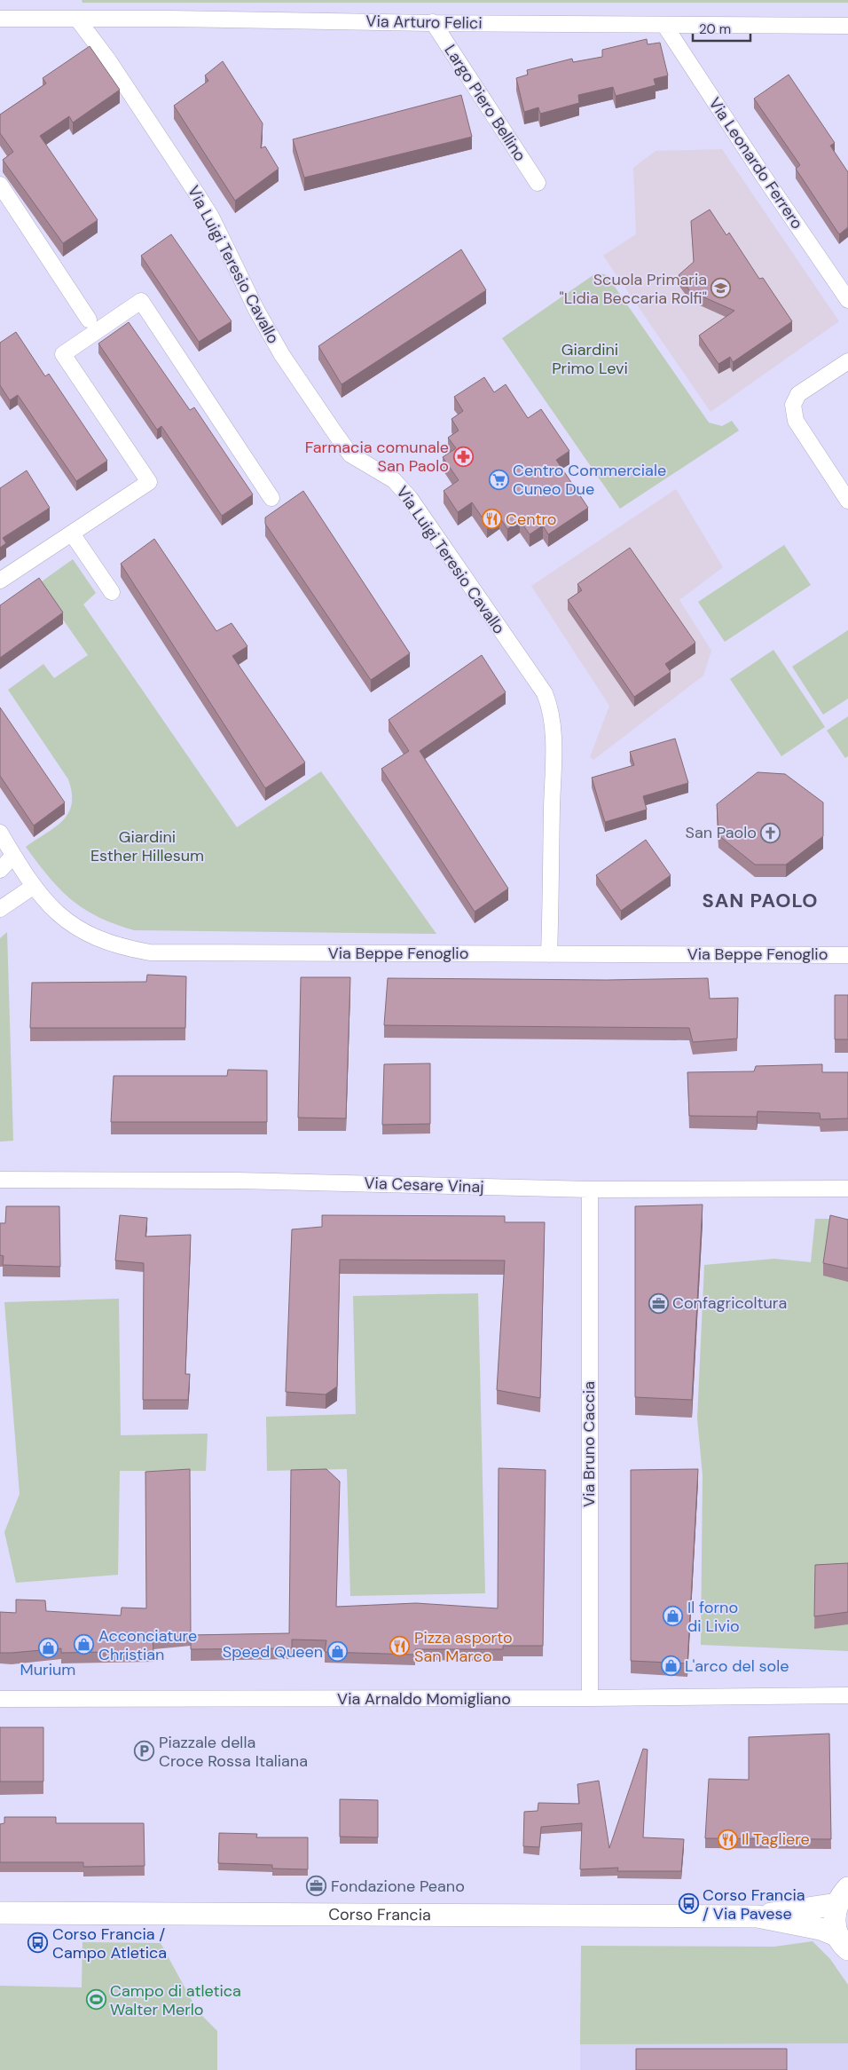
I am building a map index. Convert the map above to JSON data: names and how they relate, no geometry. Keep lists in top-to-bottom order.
{
  "streets": {
    "main road": ["Corso Francia"],
    "street": [
      "Via Arturo Felici",
      "Largo Piero Bellino",
      "Via Leonardo Ferrero",
      "Via Luigi Teresio Cavallo",
      "Via Beppe Fenoglio",
      "Via Cesare Vinaj",
      "Via Bruno Caccia",
      "Via Arnaldo Momigliano"
    ]
  },
  "crossings": [
    ["Via Arturo Felici", "Largo Piero Bellino"],
    ["Via Arturo Felici", "Via Leonardo Ferrero"],
    ["Via Arturo Felici", "Via Luigi Teresio Cavallo"],
    ["Via Luigi Teresio Cavallo", "Via Beppe Fenoglio"],
    ["Via Cesare Vinaj", "Via Bruno Caccia"],
    ["Via Bruno Caccia", "Via Arnaldo Momigliano"]
  ],
  "districts": ["SAN PAOLO"],
  "parks": ["Giardini Primo Levi", "Giardini Esther Hillesum"],
  "places": {
    "school or university": ["Scuola Primaria \"Lidia Beccaria Rolfi\""],
    "pharmacy": ["Farmacia comunale San Paolo"],
    "supermarket": ["Centro Commerciale Cuneo Due"],
    "restaurant": ["Centro", "Pizza asporto San Marco", "Il Tagliere"],
    "church": ["San Paolo"],
    "office": ["Confagricoltura", "Fondazione Peano"],
    "shop": [
      "Il forno di Livio",
      "Acconciature Christian",
      "Murium",
      "Speed Queen",
      "L'arco del sole"
    ],
    "parking": ["Piazzale della Croce Rossa Italiana"],
    "bus stop": ["Corso Francia / Via Pavese", "Corso Francia / Campo Atletica"],
    "sports": ["Campo di atletica Walter Merlo"]
  },
  "scale_bar": "20 m"
}
